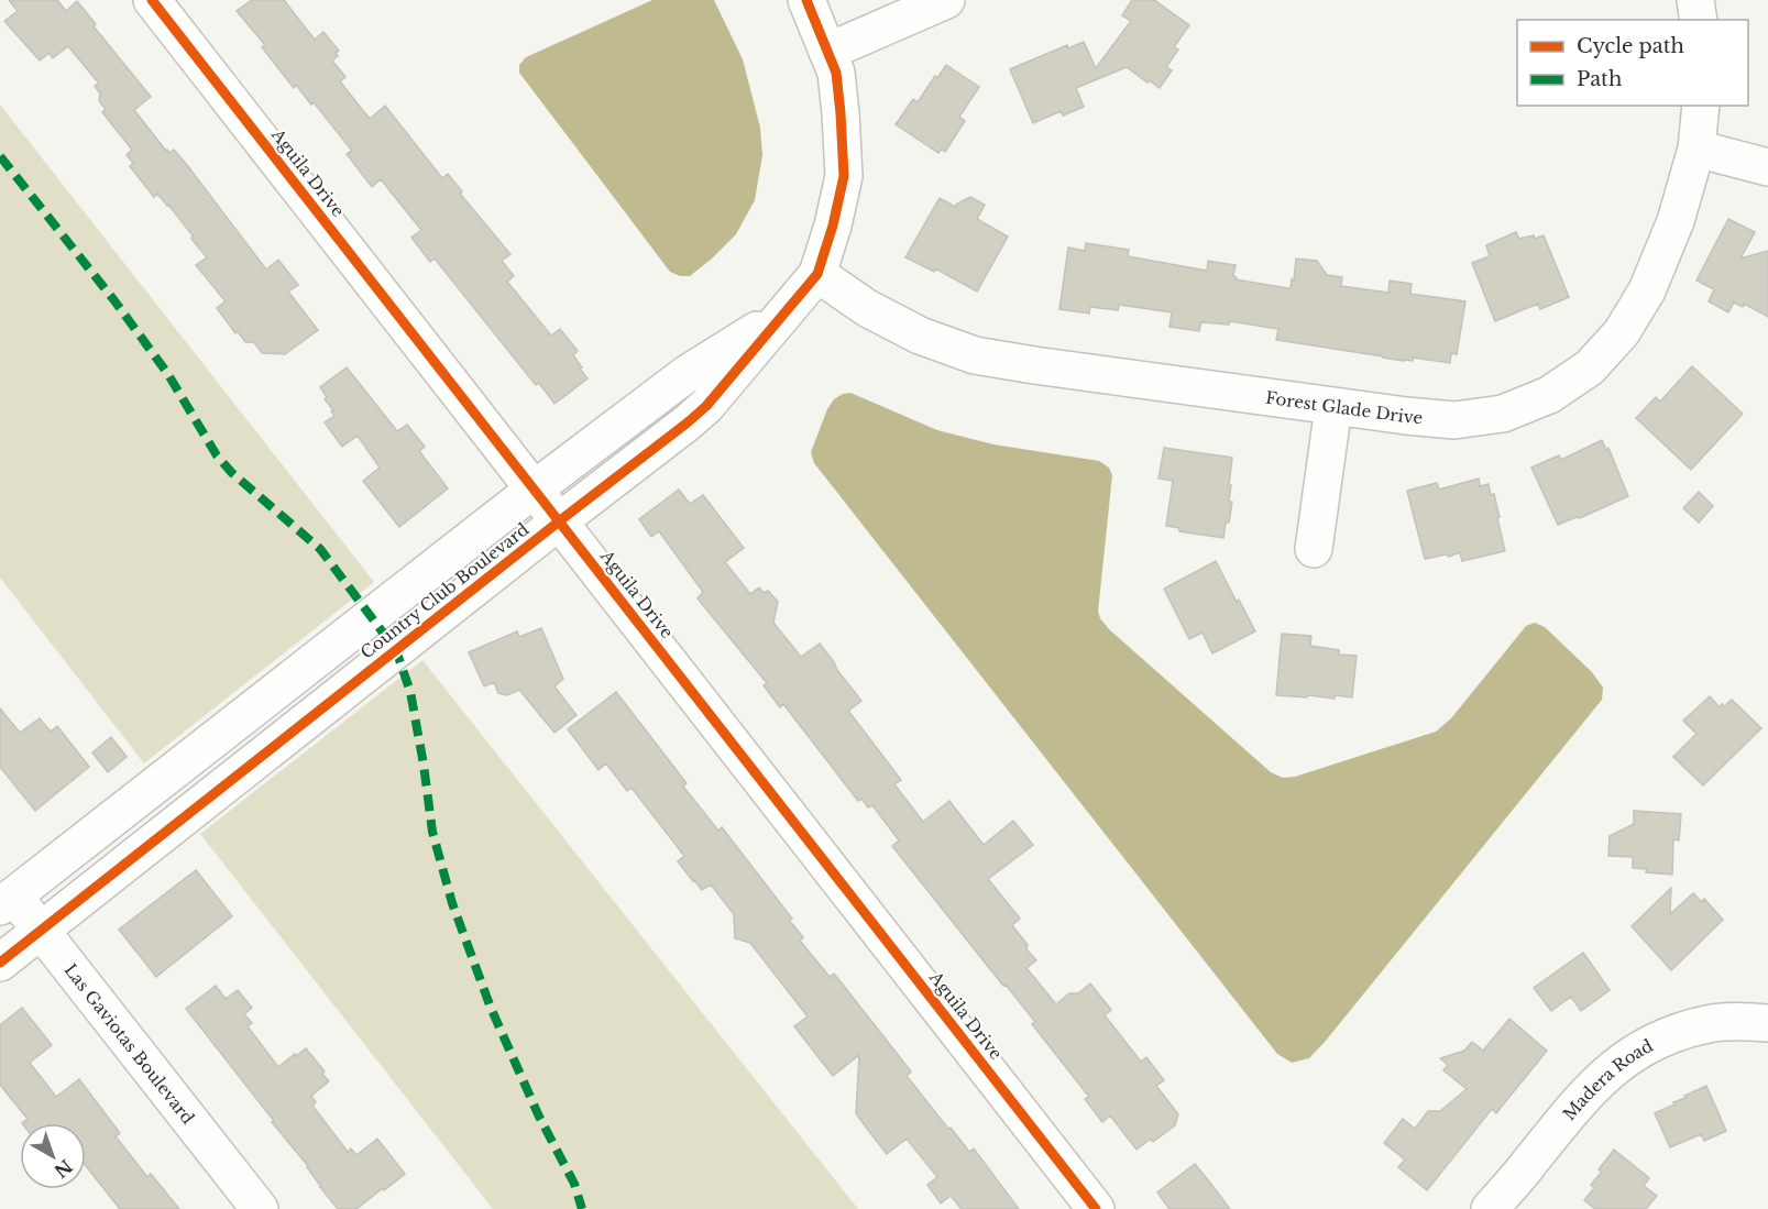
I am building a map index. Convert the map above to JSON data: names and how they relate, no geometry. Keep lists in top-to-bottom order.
{
  "streets": {
    "street": [
      "Aguila Drive",
      "Forest Glade Drive",
      "Country Club Boulevard",
      "Las Gaviotas Boulevard",
      "Madera Road"
    ]
  },
  "crossings": [
    ["Aguila Drive", "Country Club Boulevard"],
    ["Forest Glade Drive", "Country Club Boulevard"],
    ["Country Club Boulevard", "Las Gaviotas Boulevard"]
  ],
  "legend": ["Cycle path", "Path"],
  "north": "bottom right"
}
